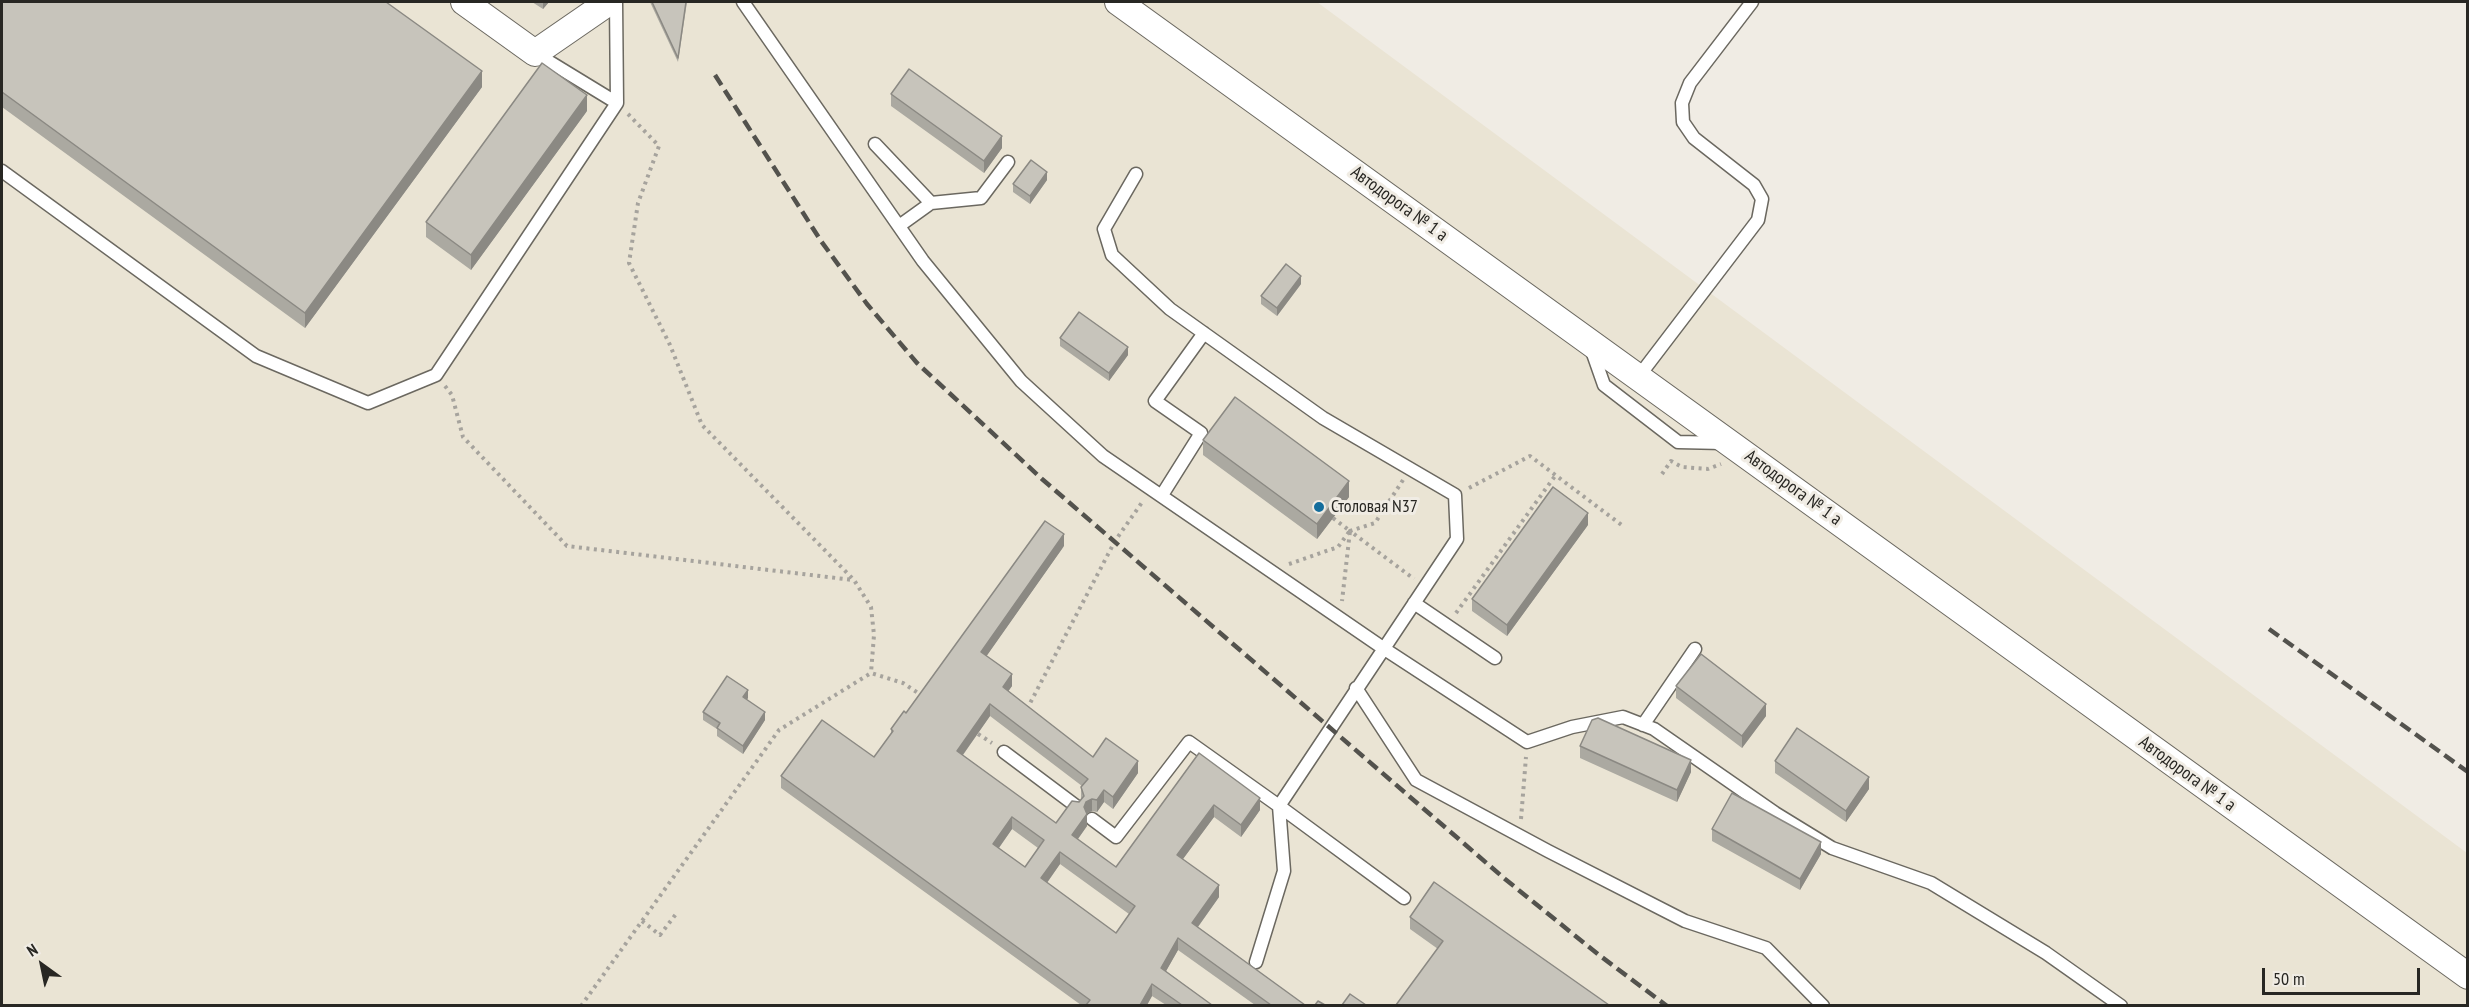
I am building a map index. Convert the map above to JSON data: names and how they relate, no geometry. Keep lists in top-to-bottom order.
{
  "streets": {
    "street": ["Автодорога № 1 а"]
  },
  "places": ["Столовая N37"],
  "scale_bar": "50 m",
  "north": "top left"
}
